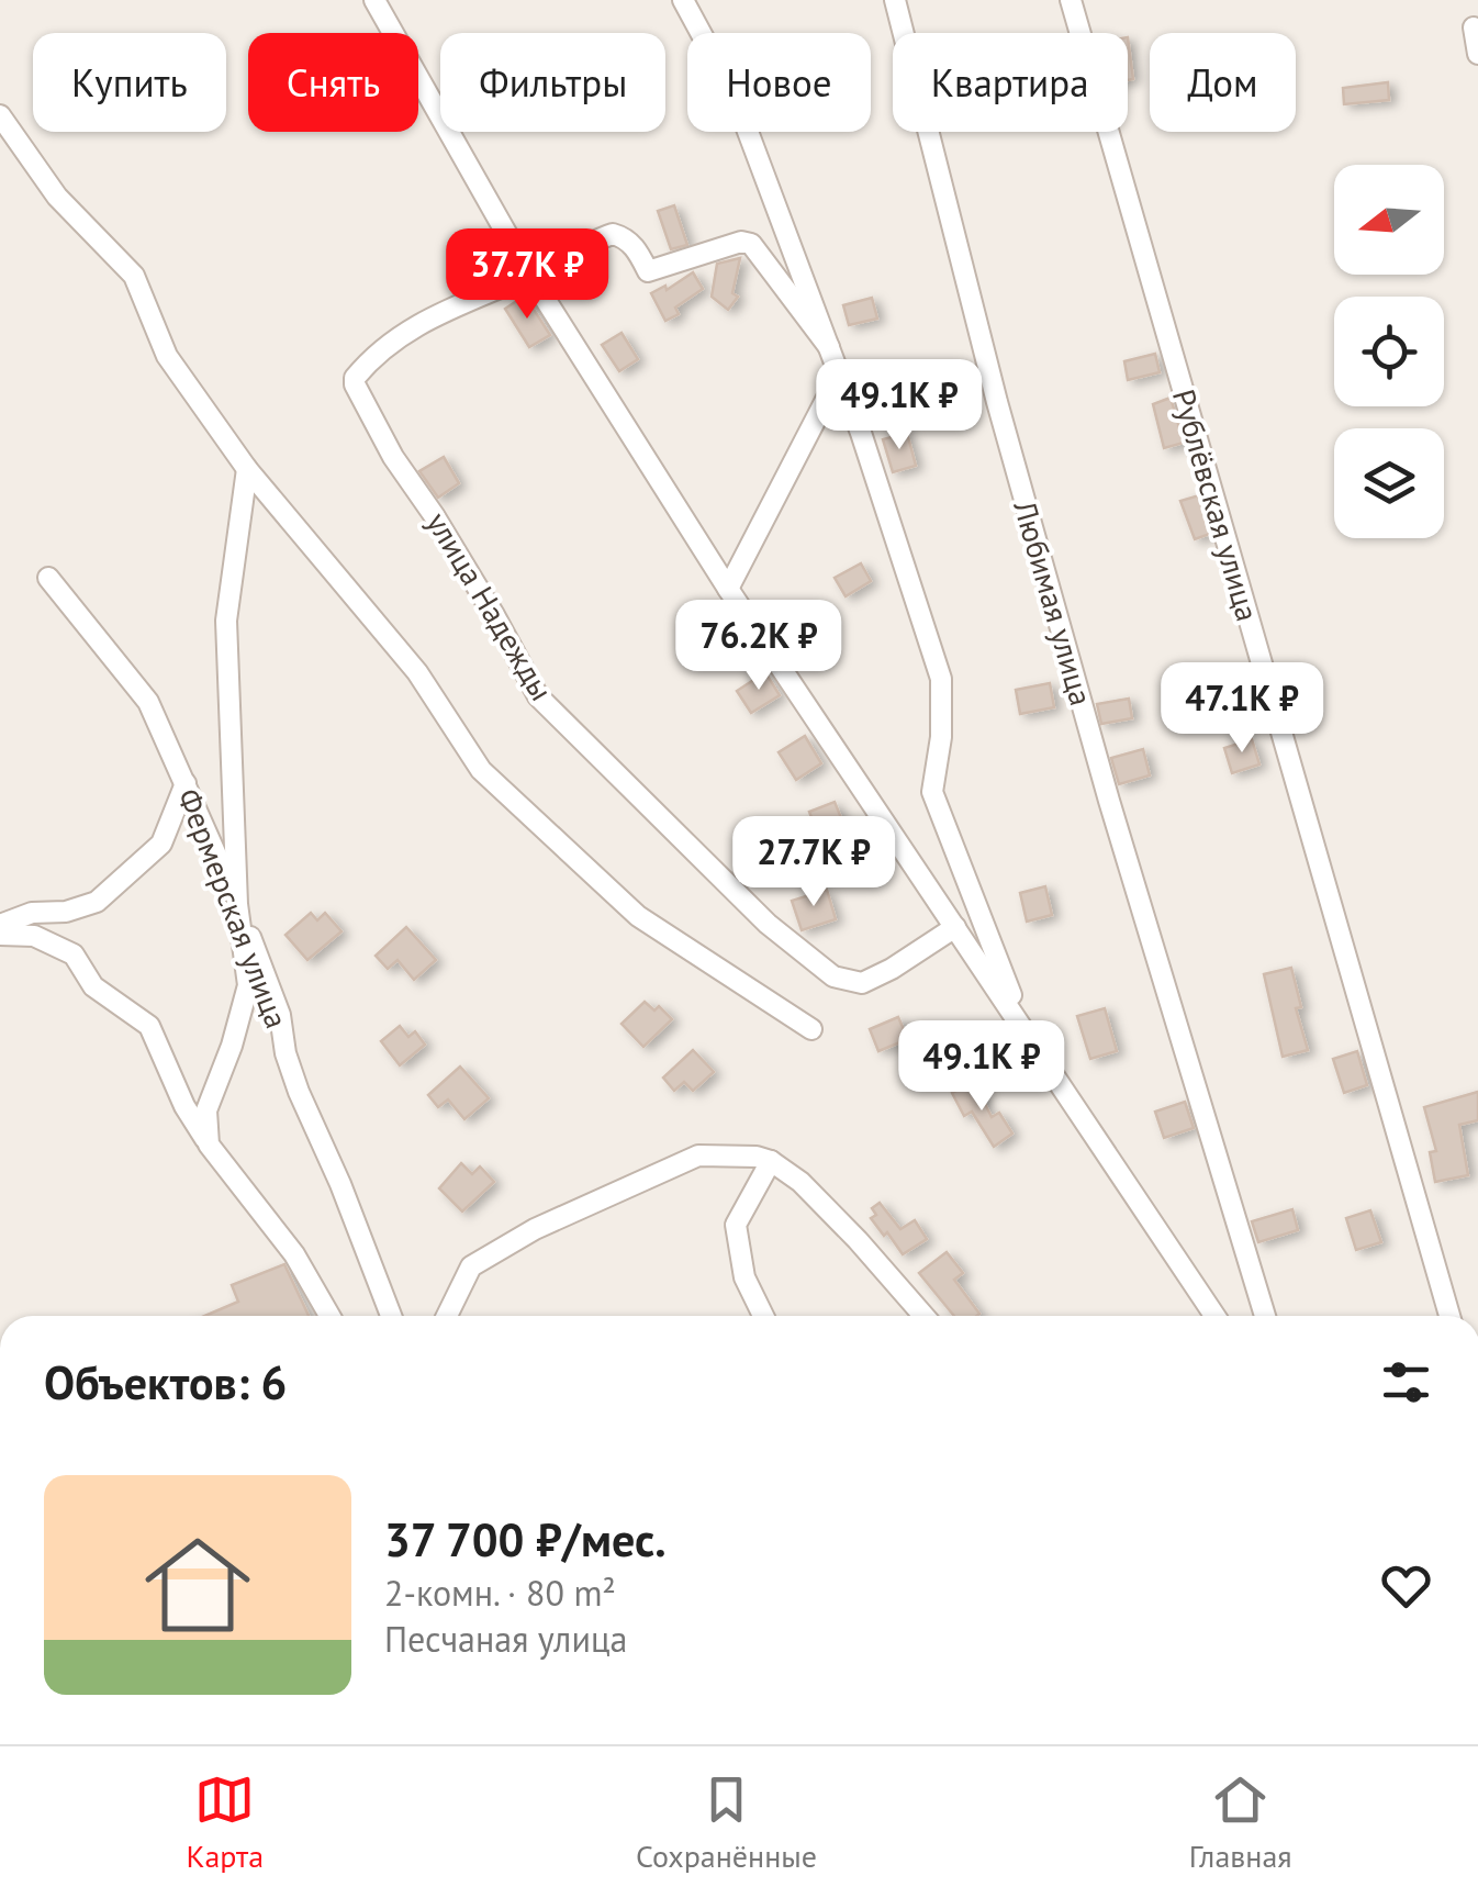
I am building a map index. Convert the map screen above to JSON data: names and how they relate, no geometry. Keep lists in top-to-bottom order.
{
  "streets": {
    "street": [
      "Рублёвская улица",
      "Любимая улица",
      "улица Надежды",
      "Фермерская улица"
    ]
  },
  "north": "left",
  "page": {
    "chip": [
      "Купить",
      "Снять",
      "Фильтры",
      "Новое",
      "Квартира",
      "Дом"
    ],
    "price": [
      "37.7K ₽",
      "49.1K ₽",
      "76.2K ₽",
      "47.1K ₽",
      "27.7K ₽",
      "49.1K ₽"
    ],
    "heading": "Объектов: 6",
    "list": [
      {
        "name": "37 700 ₽/мес.",
        "note": "2-комн. · 80 m² · Песчаная улица"
      }
    ],
    "tabs": ["Карта", "Сохранённые", "Главная"]
  }
}
